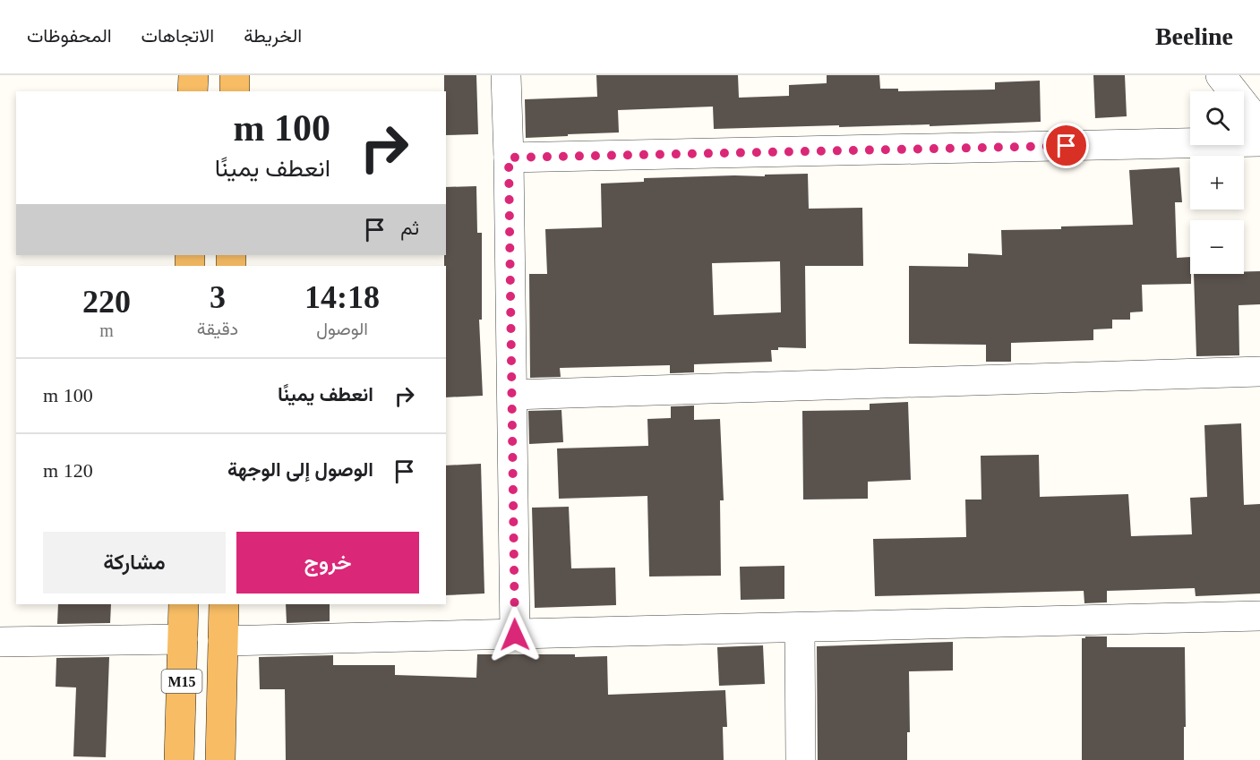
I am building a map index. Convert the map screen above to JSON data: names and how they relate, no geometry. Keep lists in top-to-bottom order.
{
  "streets": {
    "highway": ["M15"]
  },
  "page": {
    "header": "Beeline",
    "nav": ["الخريطة", "الاتجاهات", "المحفوظات"],
    "map_buttons": ["+", "−"],
    "turn": ["100 m", "انعطف يمينًا"],
    "then": "ثم",
    "eta": [
      "14:18",
      "الوصول",
      "3",
      "دقيقة",
      "220",
      "m"
    ],
    "list": [
      {
        "name": "انعطف يمينًا",
        "value": "100 m"
      },
      {
        "name": "الوصول إلى الوجهة",
        "value": "120 m"
      }
    ],
    "buttons": ["خروج", "مشاركة"]
  }
}
